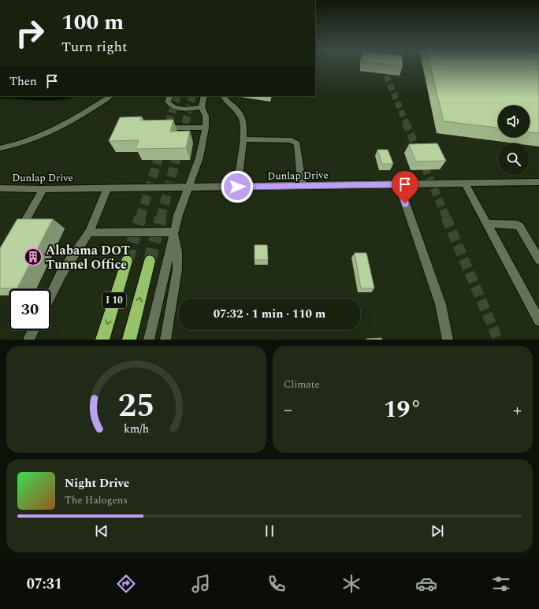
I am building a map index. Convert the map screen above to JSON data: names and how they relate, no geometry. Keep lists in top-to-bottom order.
{
  "streets": {
    "highway": ["I 10"],
    "street": ["Dunlap Drive"]
  },
  "places": {
    "building": ["Alabama DOT Tunnel Office"]
  },
  "page": {
    "turn": ["100 m", "Turn right"],
    "then": "Then",
    "limit": "30",
    "trip": "07:32 · 1 min · 110 m",
    "tile": "Climate",
    "heat": ["−", "19°", "+"],
    "song": ["Night Drive", "The Halogens"],
    "tabs": "07:31",
    "gauge": ["25", "km/h"]
  }
}
